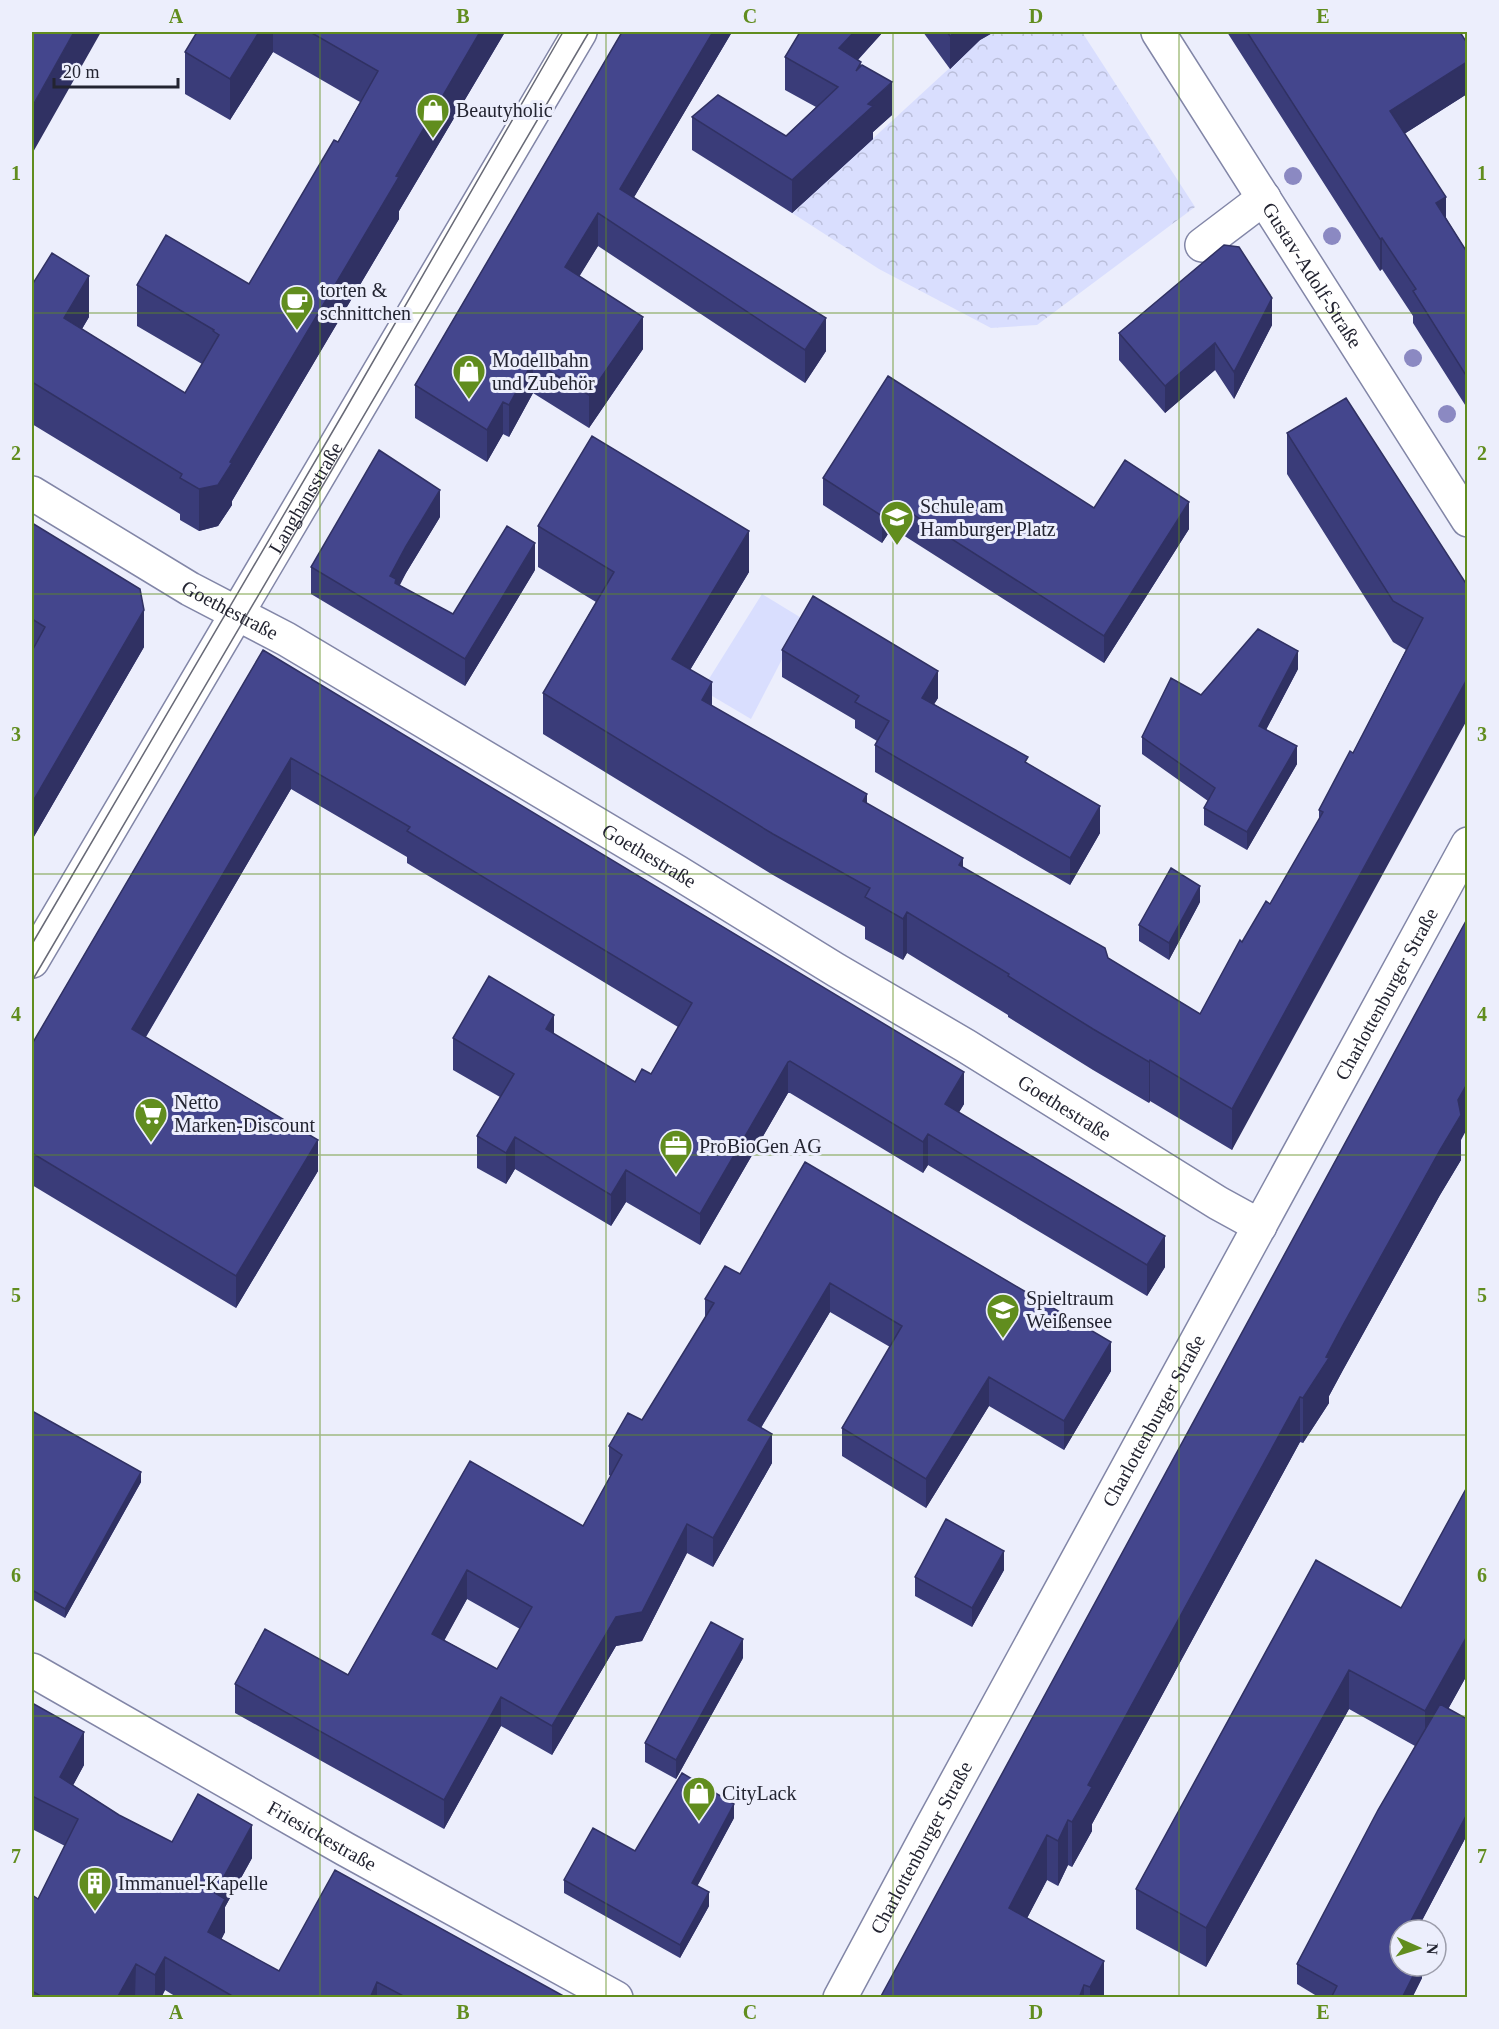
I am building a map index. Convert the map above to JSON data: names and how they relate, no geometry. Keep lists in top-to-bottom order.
{
  "streets": {
    "street": [
      "Gustav-Adolf-Straße",
      "Langhansstraße",
      "Goethestraße",
      "Charlottenburger Straße",
      "Friesickestraße"
    ]
  },
  "crossings": [
    ["Langhansstraße", "Goethestraße"],
    ["Goethestraße", "Charlottenburger Straße"]
  ],
  "places": {
    "shop": ["Beautyholic", "Modellbahn und Zubehör", "CityLack"],
    "cafe": ["torten & schnittchen"],
    "school or university": ["Schule am Hamburger Platz", "Spieltraum Weißensee"],
    "supermarket": ["Netto Marken-Discount"],
    "office": ["ProBioGen AG"],
    "building": ["Immanuel-Kapelle"]
  },
  "scale_bar": "20 m",
  "north": "right",
  "grid": {
    "columns": [
      "A",
      "B",
      "C",
      "D",
      "E"
    ],
    "rows": [
      "1",
      "2",
      "3",
      "4",
      "5",
      "6",
      "7"
    ]
  }
}
